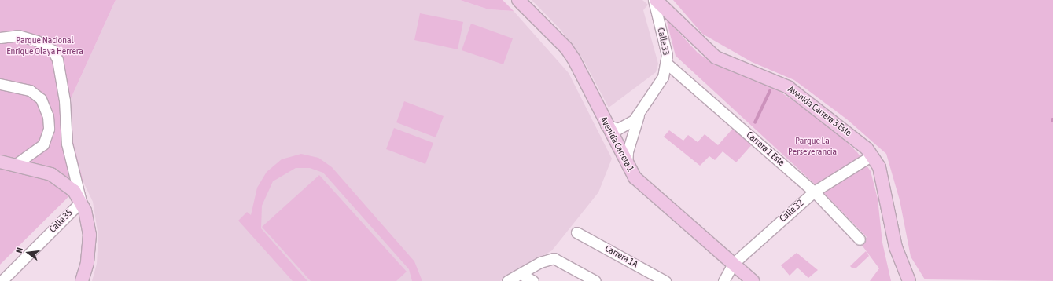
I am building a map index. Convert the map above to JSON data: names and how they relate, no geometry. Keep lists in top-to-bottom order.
{
  "streets": {
    "main road": ["Avenida Carrera 3 Este", "Avenida Carrera 1"],
    "street": [
      "Calle 33",
      "Carrera 1 Este",
      "Calle 32",
      "Calle 35",
      "Carrera 1A"
    ]
  },
  "crossings": [
    ["Calle 33", "Avenida Carrera 3 Este"],
    ["Calle 33", "Avenida Carrera 1"],
    ["Calle 33", "Carrera 1 Este"],
    ["Avenida Carrera 3 Este", "Calle 32"],
    ["Avenida Carrera 1", "Calle 32"],
    ["Carrera 1 Este", "Calle 32"]
  ],
  "parks": ["Parque Nacional Enrique Olaya Herrera", "Parque La Perseverancia"],
  "north": "left"
}
